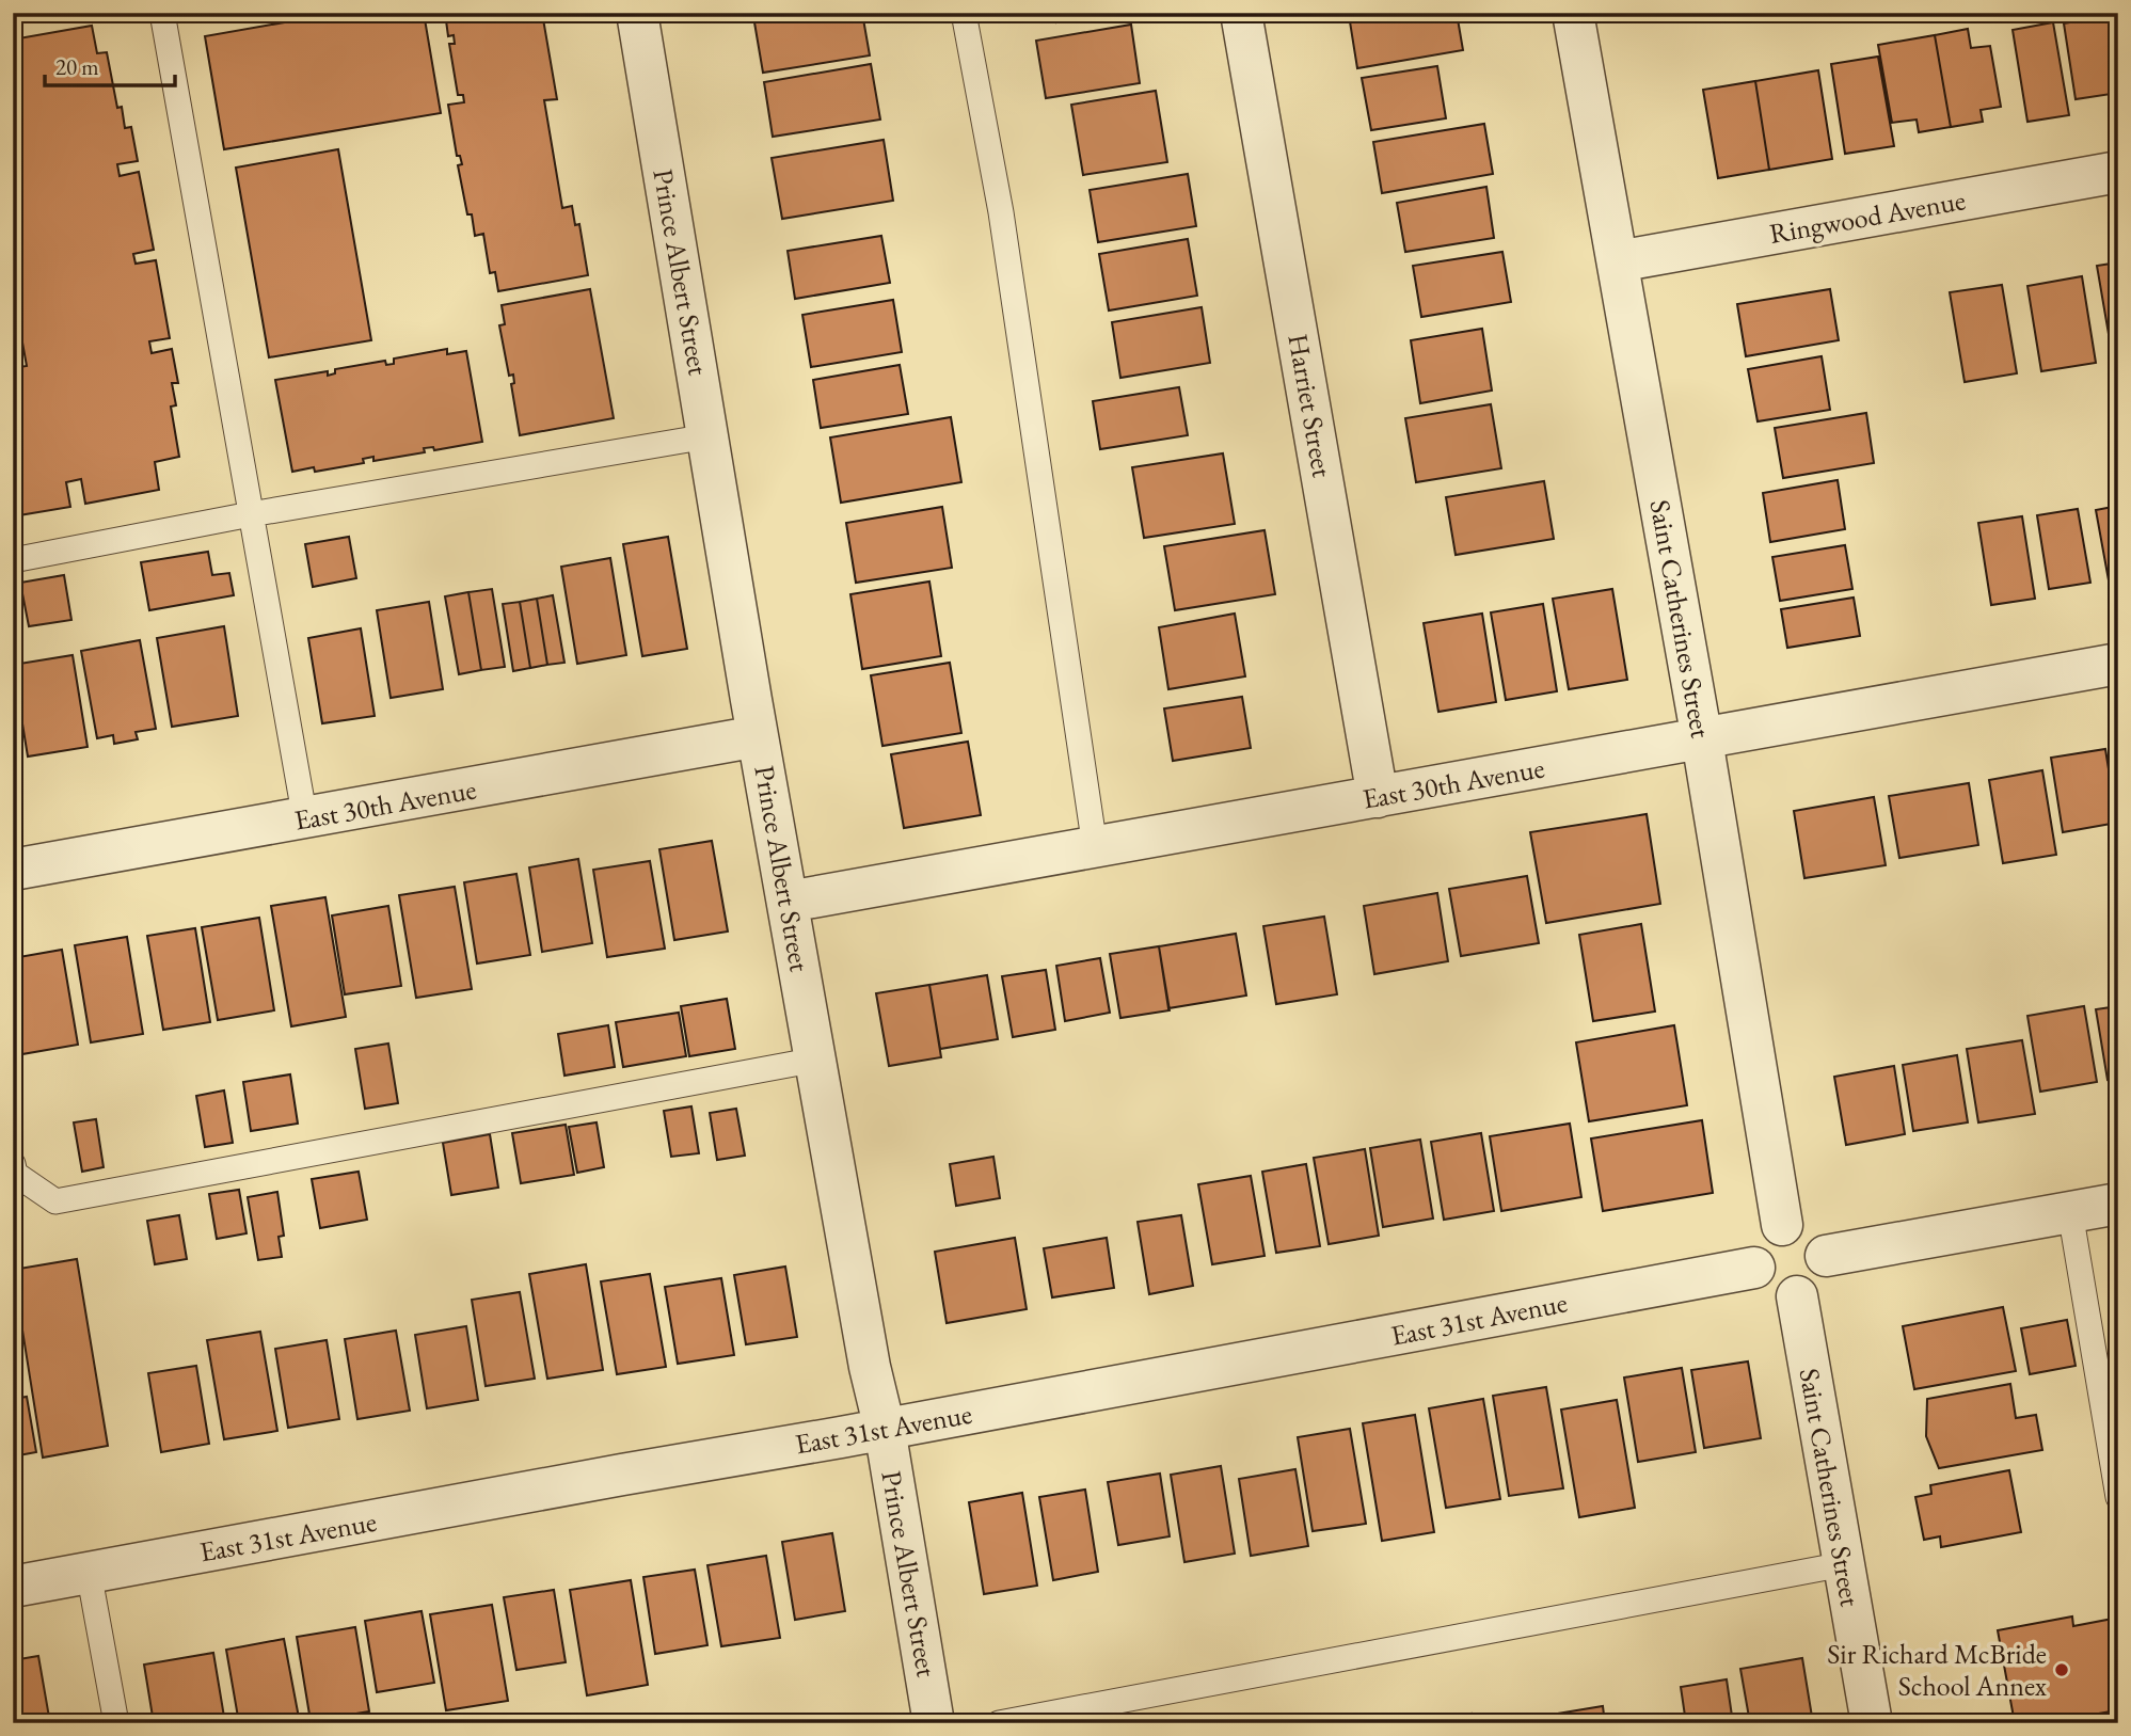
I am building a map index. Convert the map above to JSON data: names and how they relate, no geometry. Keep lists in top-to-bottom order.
{
  "streets": {
    "street": [
      "Ringwood Avenue",
      "Prince Albert Street",
      "Harriet Street",
      "Saint Catherines Street",
      "East 30th Avenue",
      "East 31st Avenue"
    ]
  },
  "crossings": [
    ["Ringwood Avenue", "Saint Catherines Street"],
    ["Prince Albert Street", "East 30th Avenue"],
    ["Prince Albert Street", "East 31st Avenue"],
    ["Harriet Street", "East 30th Avenue"],
    ["Saint Catherines Street", "East 30th Avenue"],
    ["Saint Catherines Street", "East 31st Avenue"]
  ],
  "places": ["Sir Richard McBride School Annex"],
  "scale_bar": "20 m"
}
